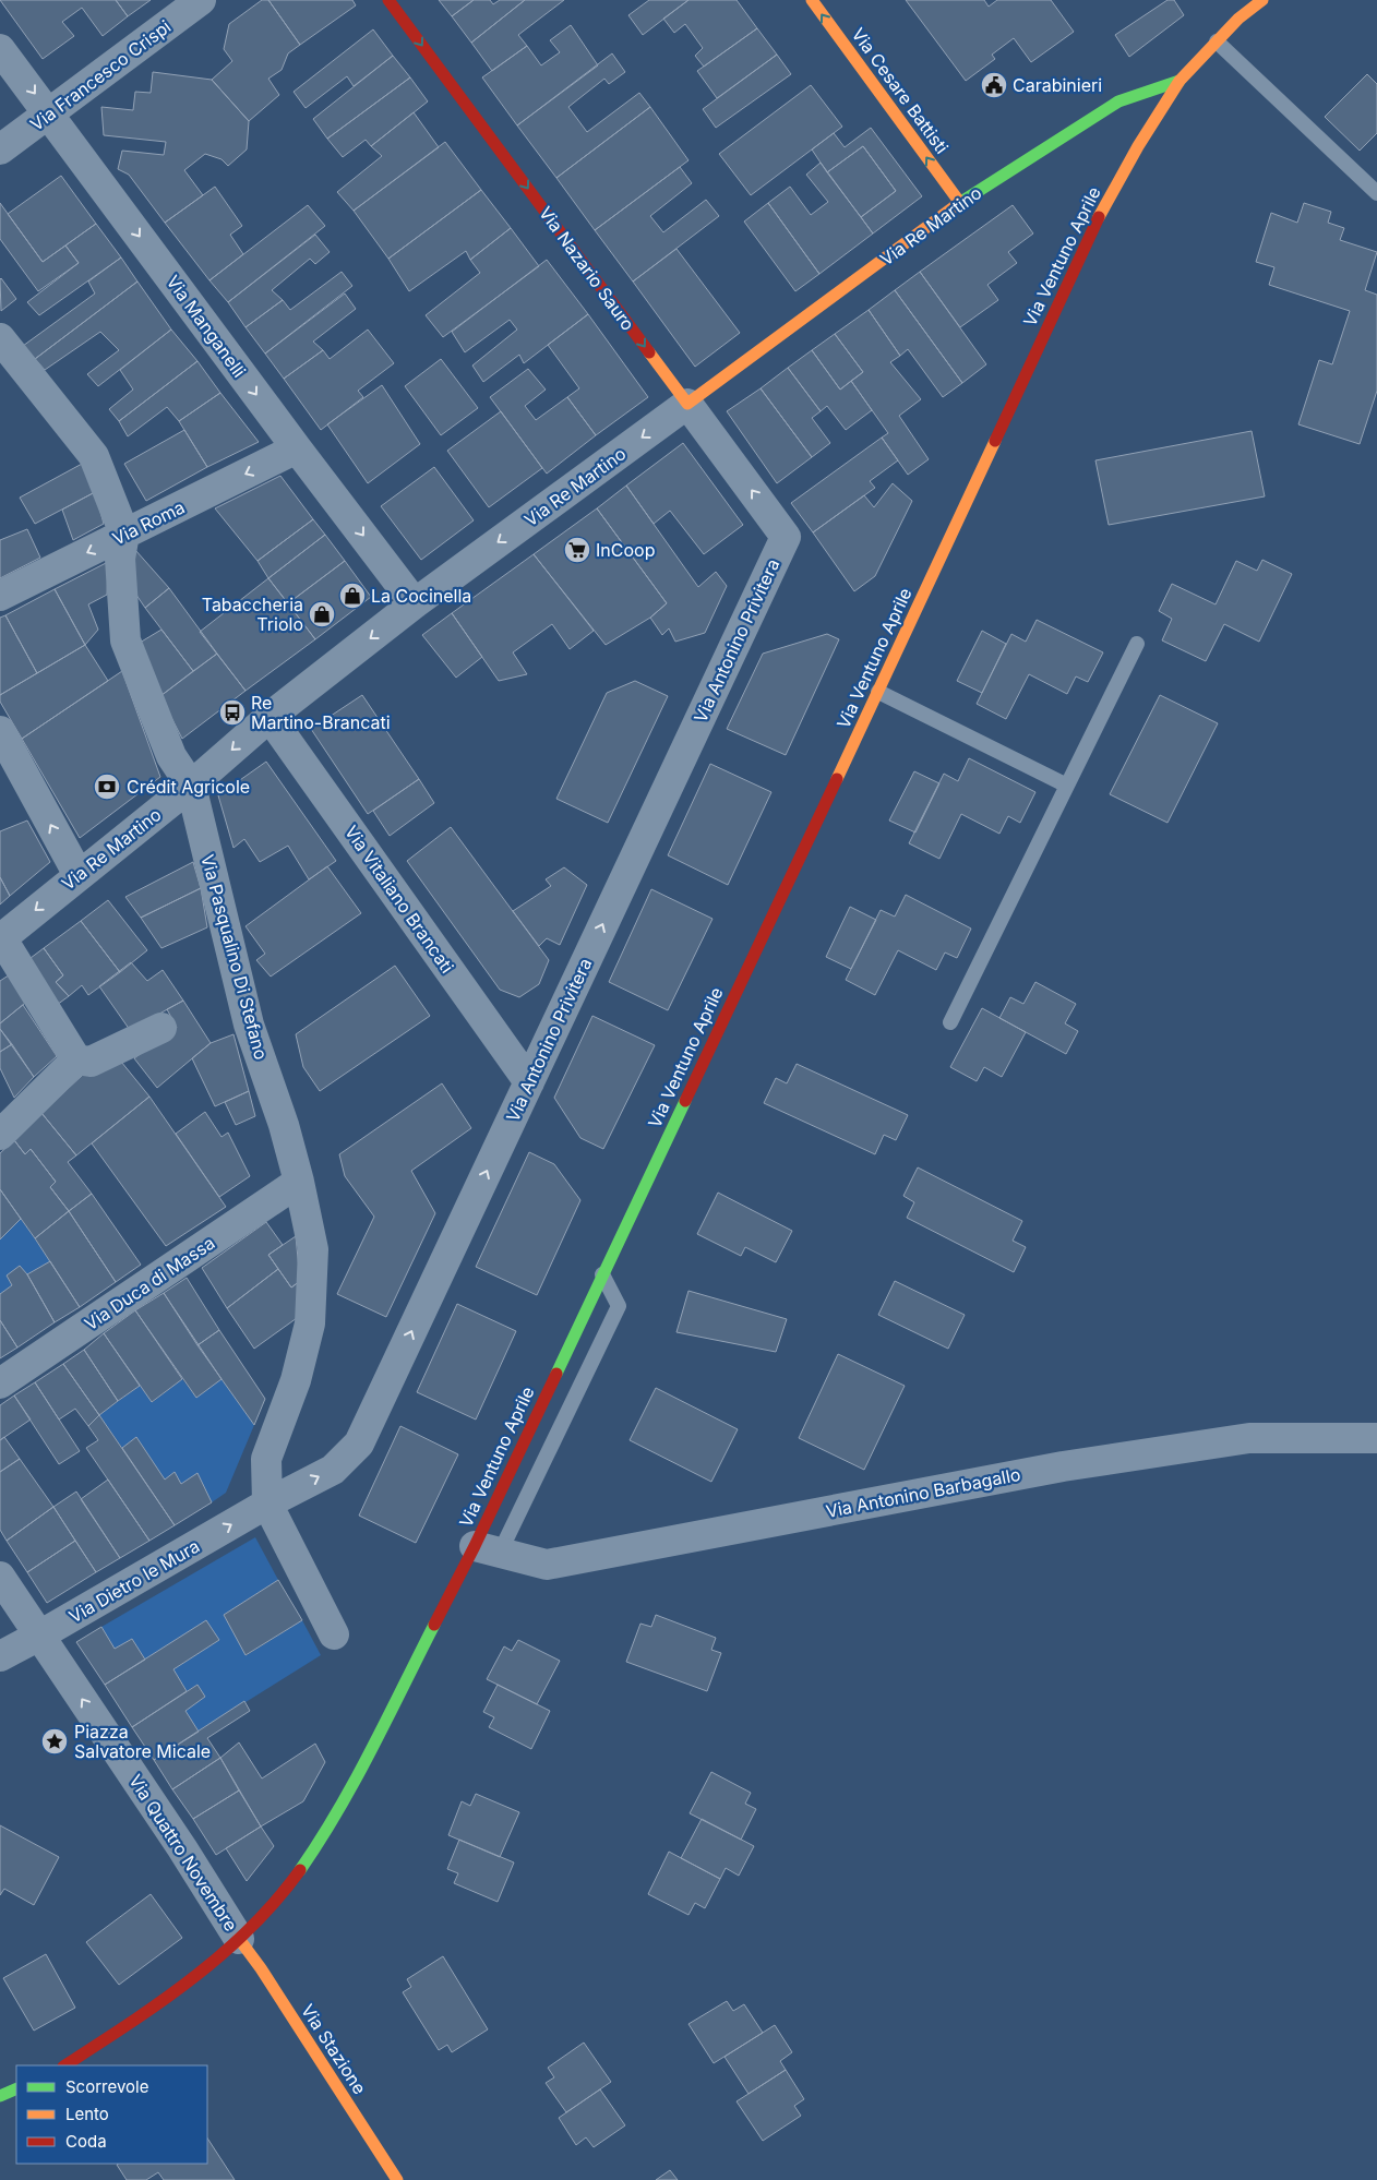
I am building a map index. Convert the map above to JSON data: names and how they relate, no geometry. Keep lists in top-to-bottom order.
{
  "streets": {
    "main road": [
      "Via Cesare Battisti",
      "Via Re Martino",
      "Via Ventuno Aprile",
      "Via Nazario Sauro",
      "Via Stazione"
    ],
    "street": [
      "Via Francesco Crispi",
      "Via Manganelli",
      "Via Roma",
      "Via Antonino Privitera",
      "Via Vitaliano Brancati",
      "Via Pasqualino Di Stefano",
      "Via Duca di Massa",
      "Via Antonino Barbagallo",
      "Via Dietro le Mura",
      "Via Quattro Novembre"
    ]
  },
  "crossings": [
    ["Via Francesco Crispi", "Via Manganelli"],
    ["Via Cesare Battisti", "Via Re Martino"],
    ["Via Re Martino", "Via Ventuno Aprile"],
    ["Via Re Martino", "Via Nazario Sauro"],
    ["Via Re Martino", "Via Manganelli"],
    ["Via Re Martino", "Via Vitaliano Brancati"],
    ["Via Re Martino", "Via Pasqualino Di Stefano"],
    ["Via Ventuno Aprile", "Via Antonino Barbagallo"],
    ["Via Ventuno Aprile", "Via Quattro Novembre"],
    ["Via Ventuno Aprile", "Via Stazione"],
    ["Via Nazario Sauro", "Via Antonino Privitera"],
    ["Via Manganelli", "Via Roma"],
    ["Via Roma", "Via Pasqualino Di Stefano"],
    ["Via Antonino Privitera", "Via Vitaliano Brancati"],
    ["Via Antonino Privitera", "Via Pasqualino Di Stefano"],
    ["Via Antonino Privitera", "Via Dietro le Mura"],
    ["Via Pasqualino Di Stefano", "Via Duca di Massa"],
    ["Via Pasqualino Di Stefano", "Via Dietro le Mura"],
    ["Via Dietro le Mura", "Via Quattro Novembre"],
    ["Via Quattro Novembre", "Via Stazione"]
  ],
  "one_way": [
    "Via Cesare Battisti",
    "Via Re Martino",
    "Via Roma",
    "Via Antonino Privitera",
    "Via Dietro le Mura",
    "Via Quattro Novembre"
  ],
  "places": {
    "public building": ["Carabinieri"],
    "supermarket": ["InCoop"],
    "shop": ["La Cocinella", "Tabaccheria Triolo"],
    "bus stop": ["Re Martino-Brancati"],
    "bank": ["Crédit Agricole"],
    "place": ["Piazza Salvatore Micale"]
  },
  "legend": ["Scorrevole", "Lento", "Coda"]
}
